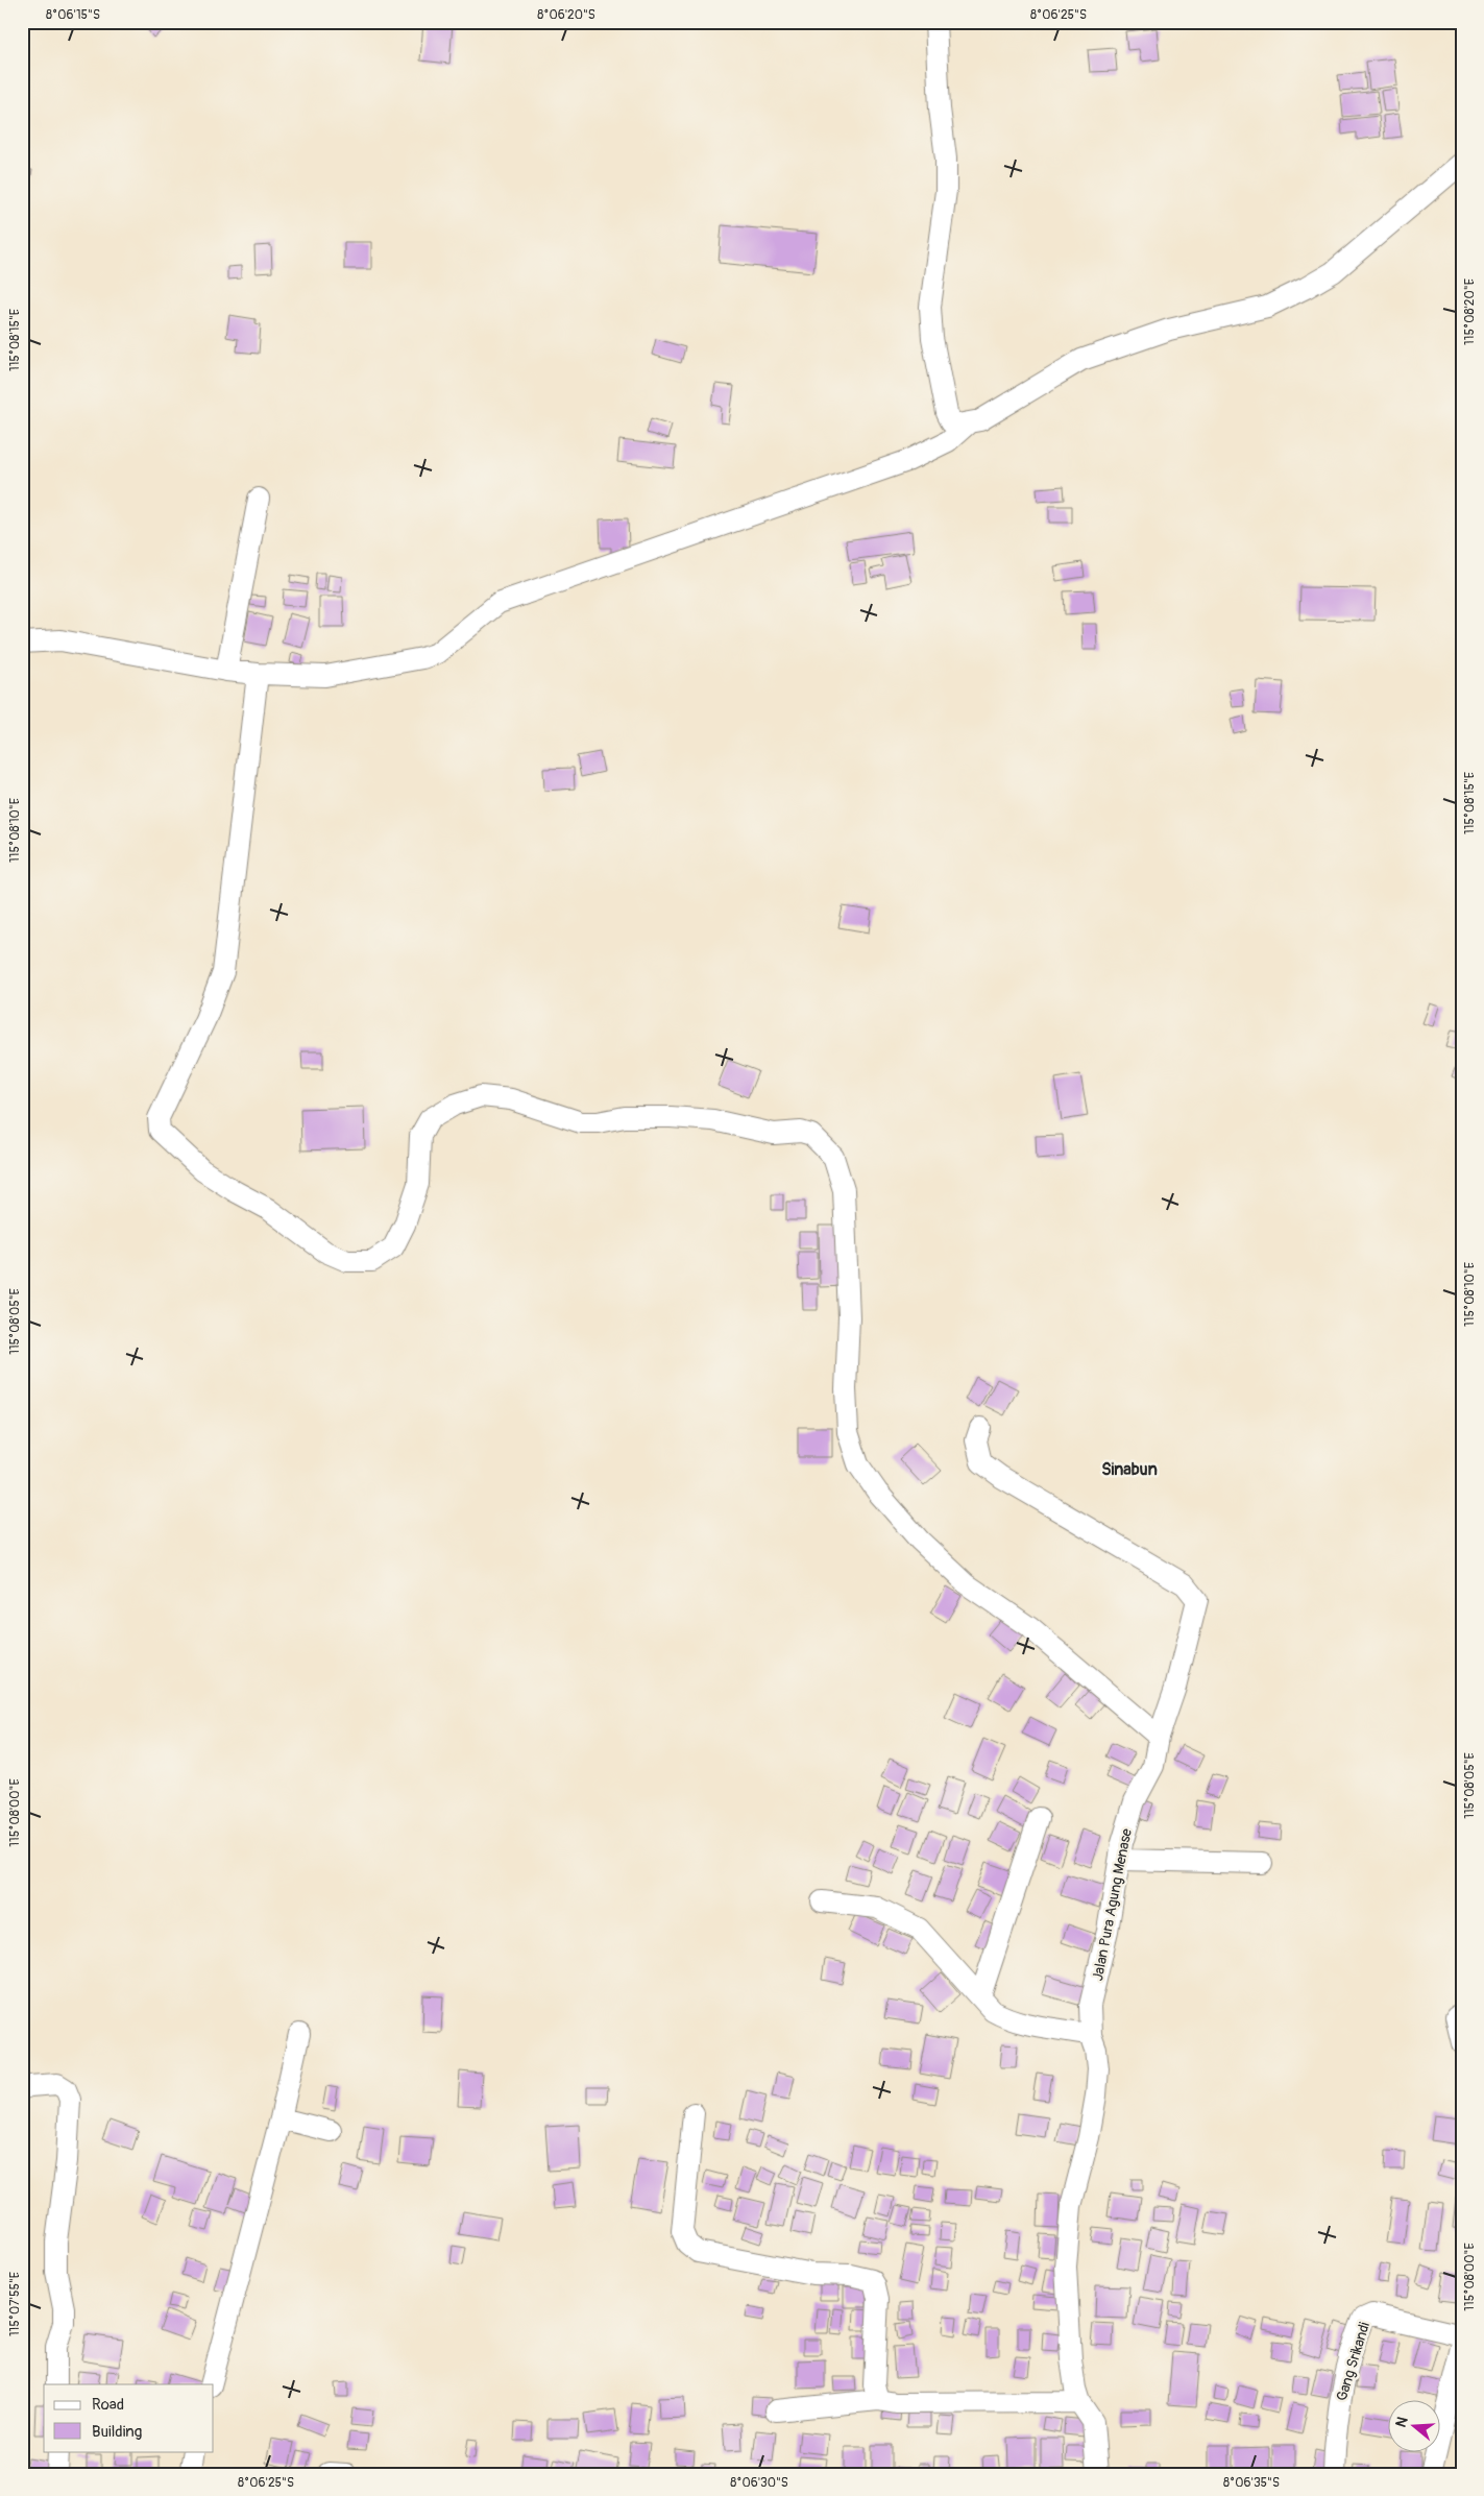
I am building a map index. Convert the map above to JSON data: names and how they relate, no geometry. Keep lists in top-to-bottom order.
{
  "streets": {
    "street": ["Jalan Pura Agung Menase", "Gang Srikandi"]
  },
  "districts": ["Sinabun"],
  "legend": ["Road", "Building"],
  "north": "left",
  "coordinates": [
    "8°06'15\"S",
    "8°06'20\"S",
    "8°06'25\"S",
    "115°08'20\"E",
    "115°08'15\"E",
    "115°08'10\"E",
    "115°08'05\"E",
    "115°08'00\"E",
    "115°07'55\"E",
    "8°06'30\"S",
    "8°06'35\"S"
  ]
}
